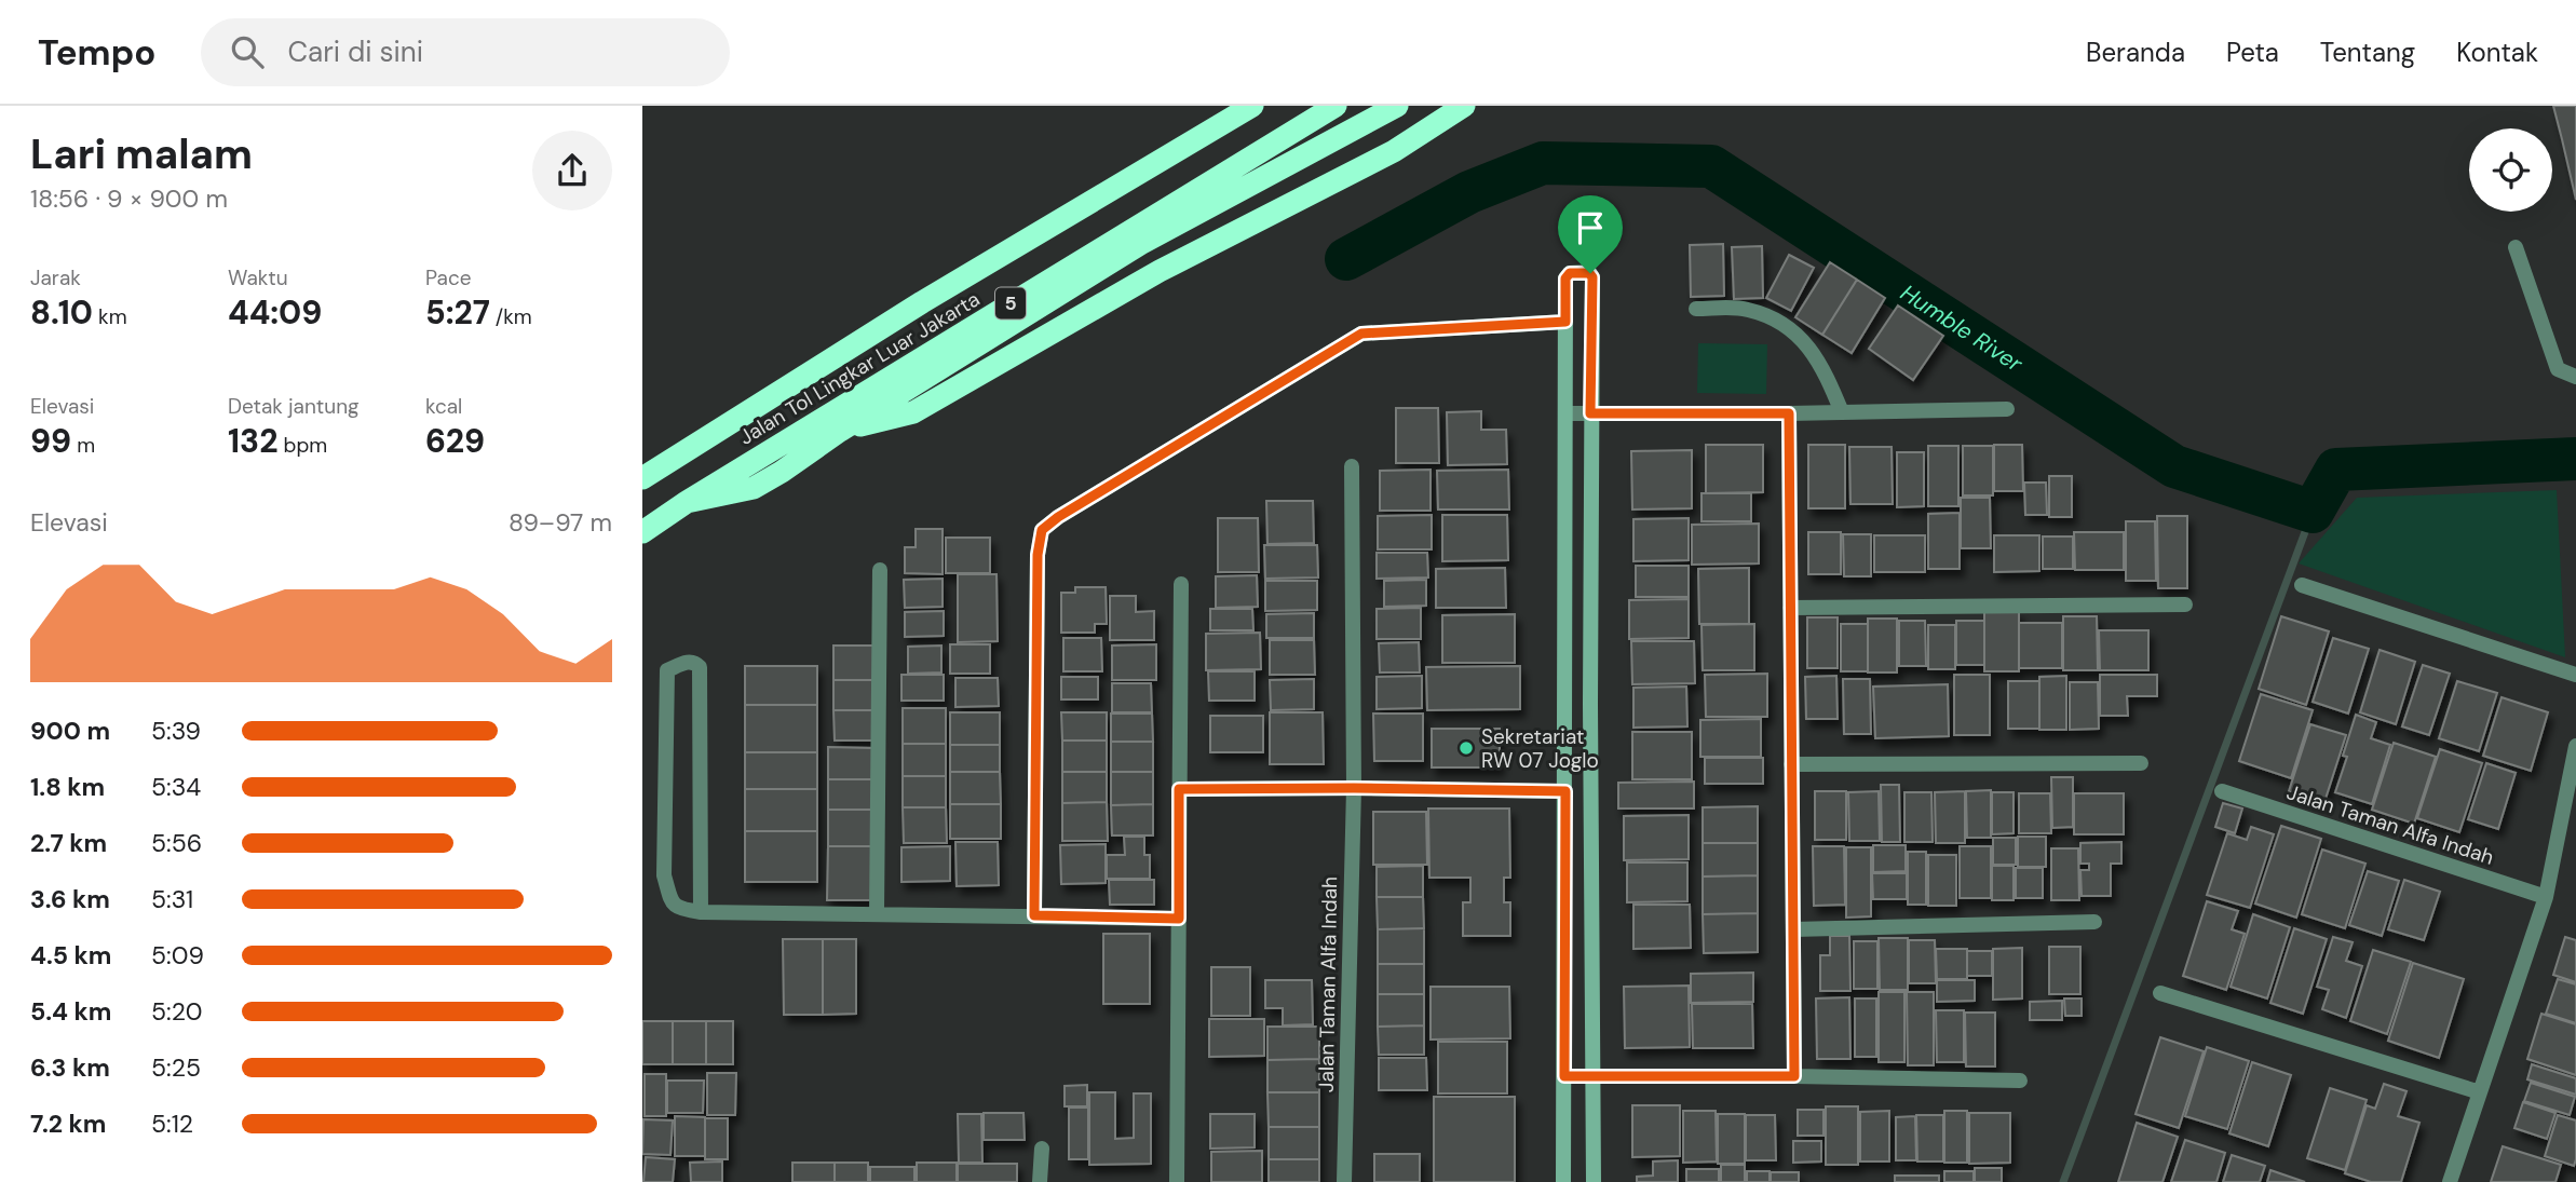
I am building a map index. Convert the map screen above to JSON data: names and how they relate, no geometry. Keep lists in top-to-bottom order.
{
  "streets": {
    "highway": ["5", "Jalan Tol Lingkar Luar Jakarta"],
    "street": ["Jalan Taman Alfa Indah"]
  },
  "water": ["Humble River"],
  "places": ["Sekretariat RW 07 Joglo"],
  "page": {
    "header": "Tempo",
    "search": "Cari di sini",
    "nav": [
      "Beranda",
      "Peta",
      "Tentang",
      "Kontak"
    ],
    "heading": ["Lari malam", "18:56 · 9 × 900 m"],
    "stats": [
      ["Jarak", "8.10 km"],
      ["Waktu", "44:09"],
      ["Pace", "5:27 /km"],
      ["Elevasi", "99 m"],
      ["Detak jantung", "132 bpm"],
      ["kcal", "629"]
    ],
    "chart": ["Elevasi", "89–97 m"],
    "list": [
      {
        "name": "900 m",
        "note": "5:39"
      },
      {
        "name": "1.8 km",
        "note": "5:34"
      },
      {
        "name": "2.7 km",
        "note": "5:56"
      },
      {
        "name": "3.6 km",
        "note": "5:31"
      },
      {
        "name": "4.5 km",
        "note": "5:09"
      },
      {
        "name": "5.4 km",
        "note": "5:20"
      },
      {
        "name": "6.3 km",
        "note": "5:25"
      },
      {
        "name": "7.2 km",
        "note": "5:12"
      }
    ]
  }
}
